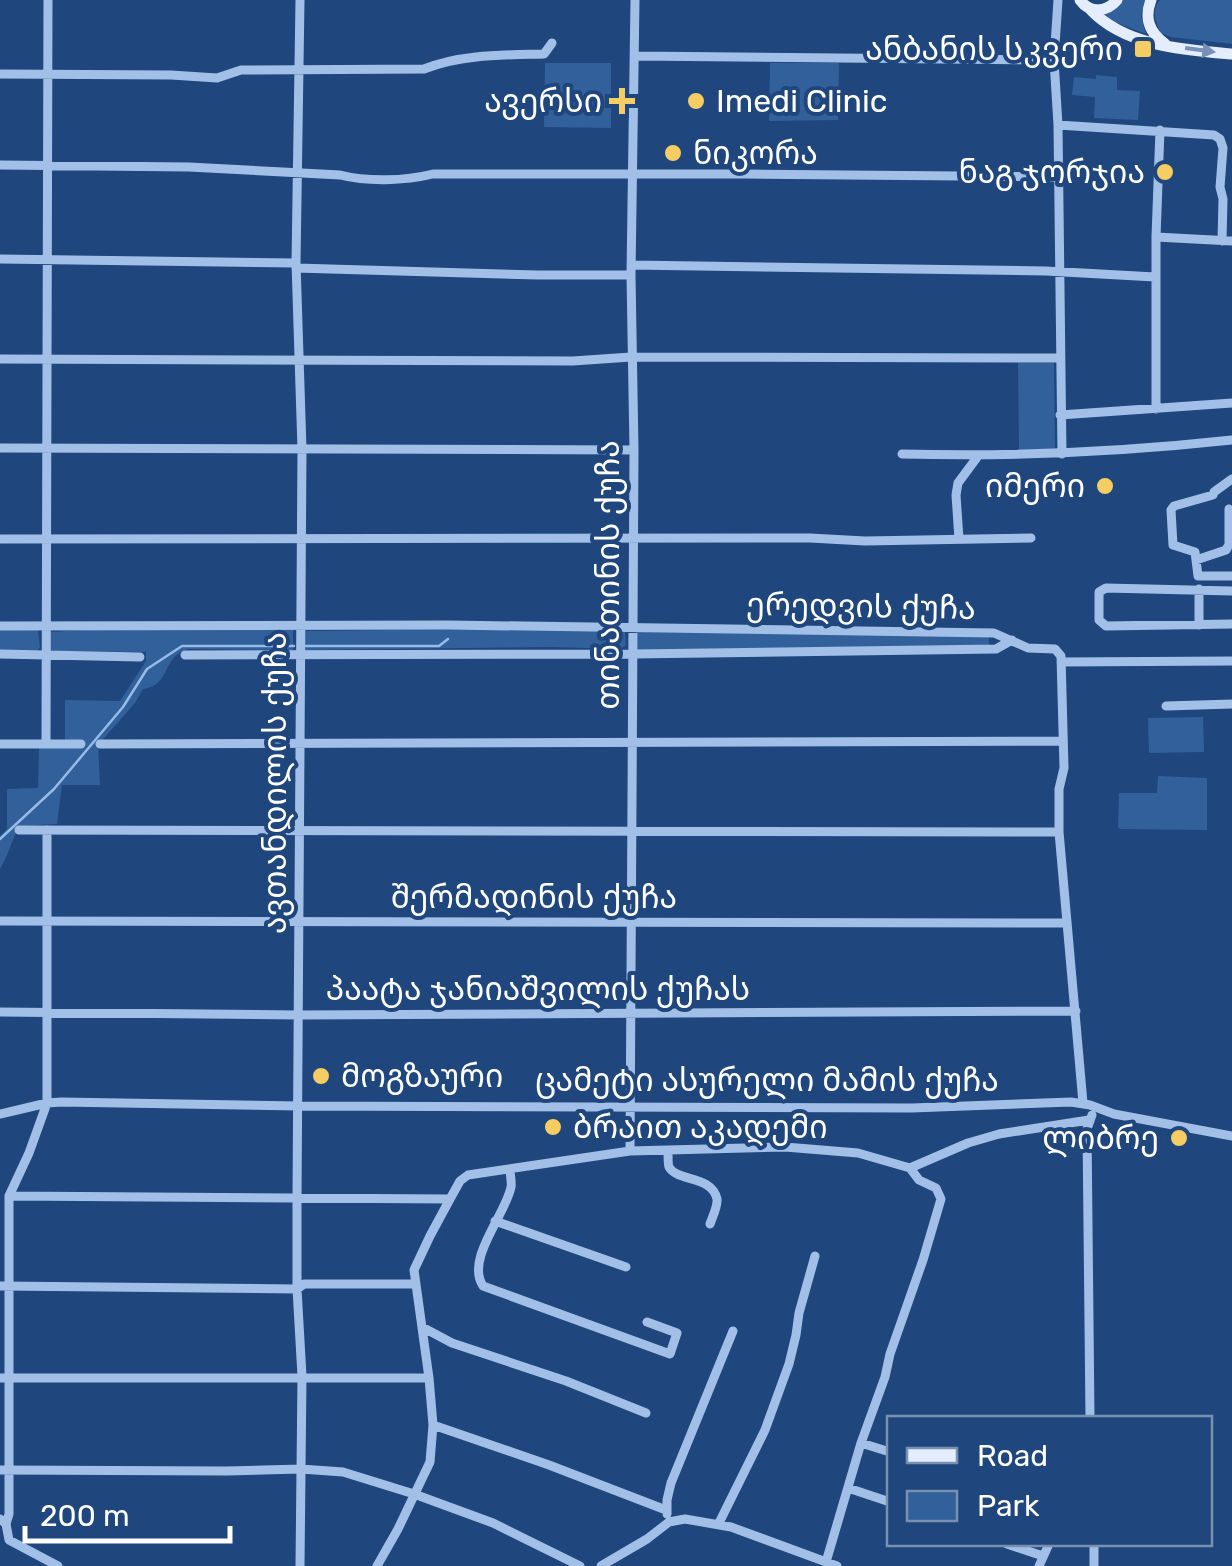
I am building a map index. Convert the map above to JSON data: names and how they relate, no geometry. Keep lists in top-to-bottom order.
{
  "streets": {
    "street": [
      "თინათინის ქუჩა",
      "ერედვის ქუჩა",
      "ავთანდილის ქუჩა",
      "შერმადინის ქუჩა",
      "პაატა ჯანიაშვილის ქუჩას",
      "ცამეტი ასურელი მამის ქუჩა"
    ]
  },
  "crossings": [
    ["თინათინის ქუჩა", "ერედვის ქუჩა"],
    ["თინათინის ქუჩა", "შერმადინის ქუჩა"],
    ["თინათინის ქუჩა", "პაატა ჯანიაშვილის ქუჩას"],
    ["თინათინის ქუჩა", "ცამეტი ასურელი მამის ქუჩა"],
    ["ერედვის ქუჩა", "ავთანდილის ქუჩა"],
    ["ავთანდილის ქუჩა", "შერმადინის ქუჩა"],
    ["ავთანდილის ქუჩა", "პაატა ჯანიაშვილის ქუჩას"],
    ["ავთანდილის ქუჩა", "ცამეტი ასურელი მამის ქუჩა"]
  ],
  "places": {
    "transit": ["ანბანის სკვერი"],
    "health": ["ავერსი"],
    "other": [
      "Imedi Clinic",
      "ნიკორა",
      "ნაგ ჯორჯია",
      "იმერი",
      "მოგზაური",
      "ბრაით აკადემი",
      "ლიბრე"
    ]
  },
  "legend": ["Road", "Park"],
  "scale_bar": "200 m"
}
